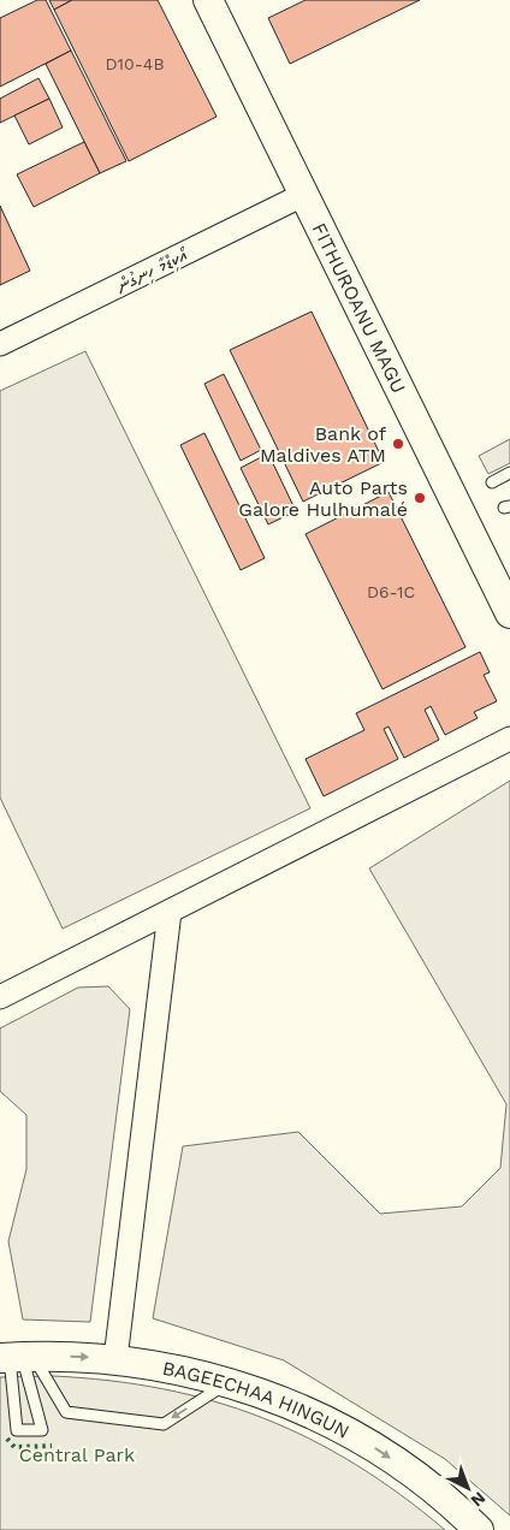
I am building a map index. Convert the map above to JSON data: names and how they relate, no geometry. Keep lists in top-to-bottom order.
{
  "streets": {
    "street": ["އޯކިޑްމާ ހިނގުން", "FITHUROANU MAGU", "BAGEECHAA HINGUN"]
  },
  "crossings": [
    ["އޯކިޑްމާ ހިނގުން", "FITHUROANU MAGU"]
  ],
  "one_way": ["BAGEECHAA HINGUN"],
  "parks": ["Central Park"],
  "places": ["Bank of Maldives ATM", "Auto Parts Galore Hulhumalé"],
  "house_numbers": ["D10-4B", "D6-1C"],
  "north": "bottom right"
}
